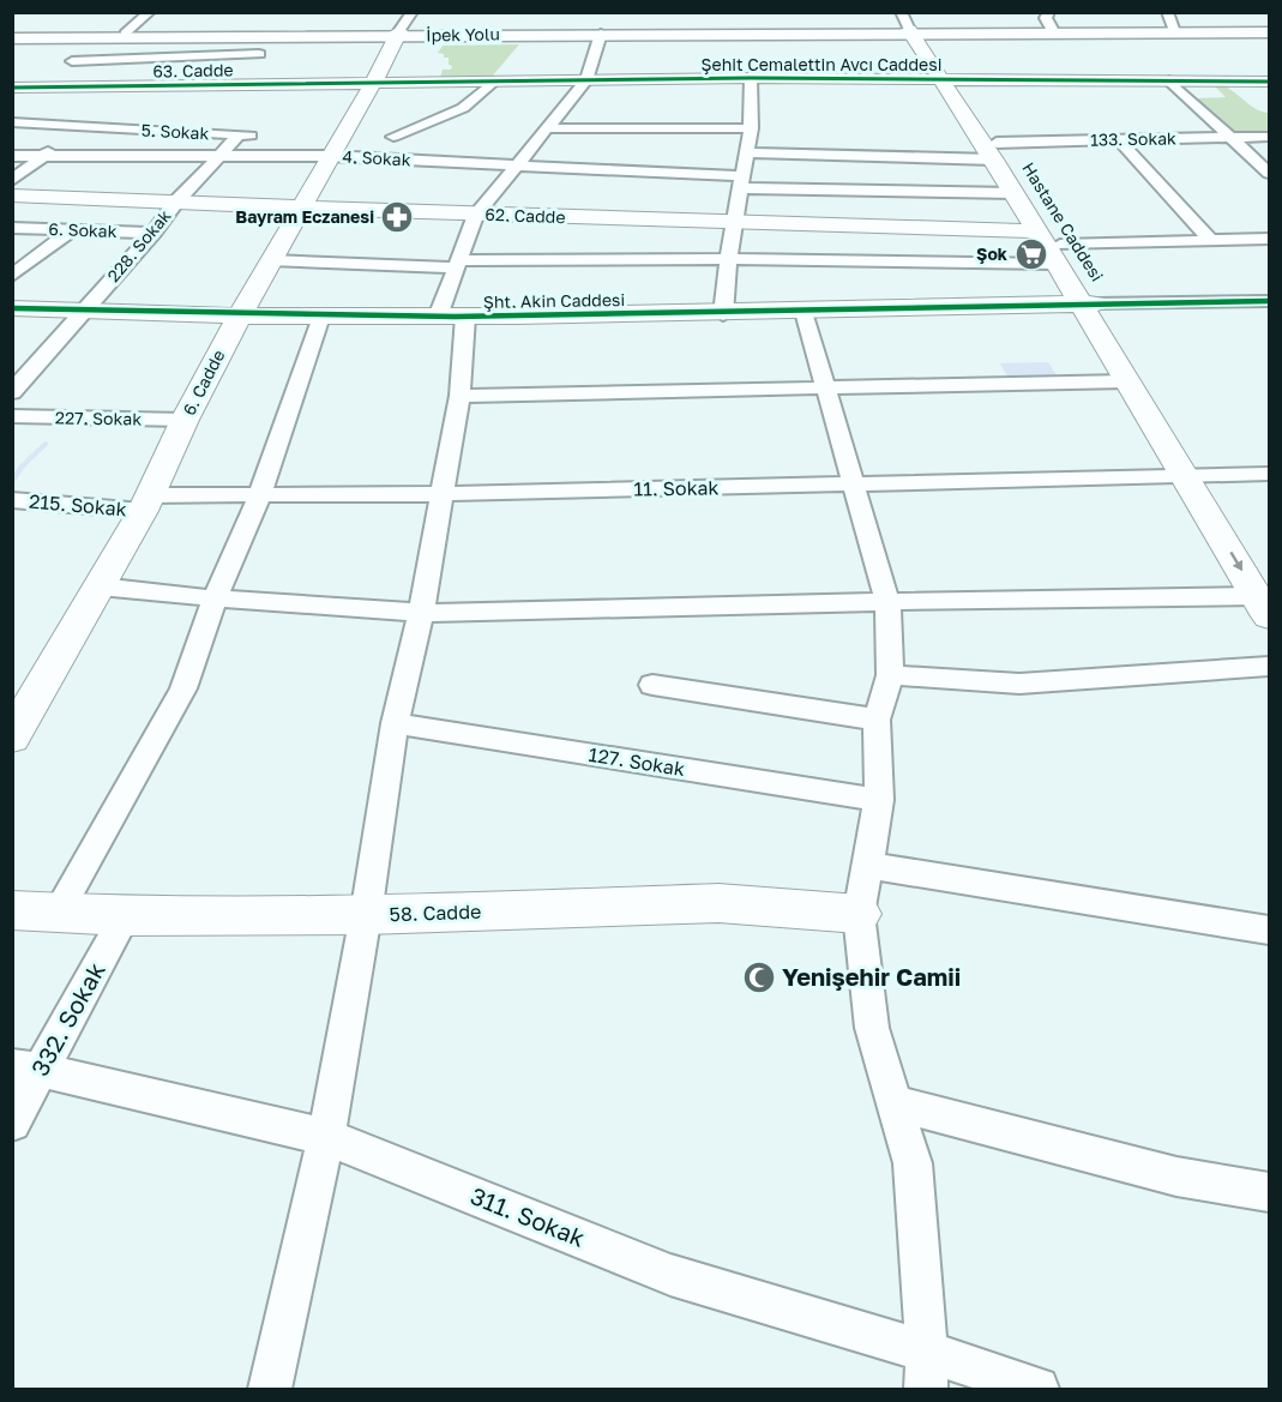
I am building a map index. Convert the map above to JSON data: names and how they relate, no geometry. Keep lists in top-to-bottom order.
{
  "streets": {
    "highway": ["İpek Yolu"],
    "street": [
      "Şehit Cemalettin Avcı Caddesi",
      "63. Cadde",
      "5. Sokak",
      "133. Sokak",
      "4. Sokak",
      "62. Cadde",
      "Hastane Caddesi",
      "6. Sokak",
      "228. Sokak",
      "Şht. Akin Caddesi",
      "6. Cadde",
      "227. Sokak",
      "11. Sokak",
      "215. Sokak",
      "127. Sokak",
      "58. Cadde",
      "332. Sokak",
      "311. Sokak"
    ]
  },
  "crossings": [
    ["İpek Yolu", "Hastane Caddesi"],
    ["İpek Yolu", "6. Cadde"],
    ["Şehit Cemalettin Avcı Caddesi", "63. Cadde"],
    ["Şehit Cemalettin Avcı Caddesi", "Hastane Caddesi"],
    ["Şehit Cemalettin Avcı Caddesi", "6. Cadde"],
    ["63. Cadde", "6. Cadde"],
    ["5. Sokak", "228. Sokak"],
    ["133. Sokak", "Hastane Caddesi"],
    ["4. Sokak", "Hastane Caddesi"],
    ["4. Sokak", "228. Sokak"],
    ["4. Sokak", "6. Cadde"],
    ["62. Cadde", "Hastane Caddesi"],
    ["62. Cadde", "228. Sokak"],
    ["62. Cadde", "6. Cadde"],
    ["Hastane Caddesi", "Şht. Akin Caddesi"],
    ["Hastane Caddesi", "11. Sokak"],
    ["6. Sokak", "228. Sokak"],
    ["228. Sokak", "Şht. Akin Caddesi"],
    ["Şht. Akin Caddesi", "6. Cadde"],
    ["6. Cadde", "227. Sokak"],
    ["6. Cadde", "11. Sokak"],
    ["6. Cadde", "215. Sokak"],
    ["11. Sokak", "215. Sokak"],
    ["58. Cadde", "332. Sokak"],
    ["332. Sokak", "311. Sokak"]
  ],
  "places": {
    "pharmacy": ["Bayram Eczanesi"],
    "supermarket": ["Şok"],
    "mosque": ["Yenişehir Camii"]
  }
}
